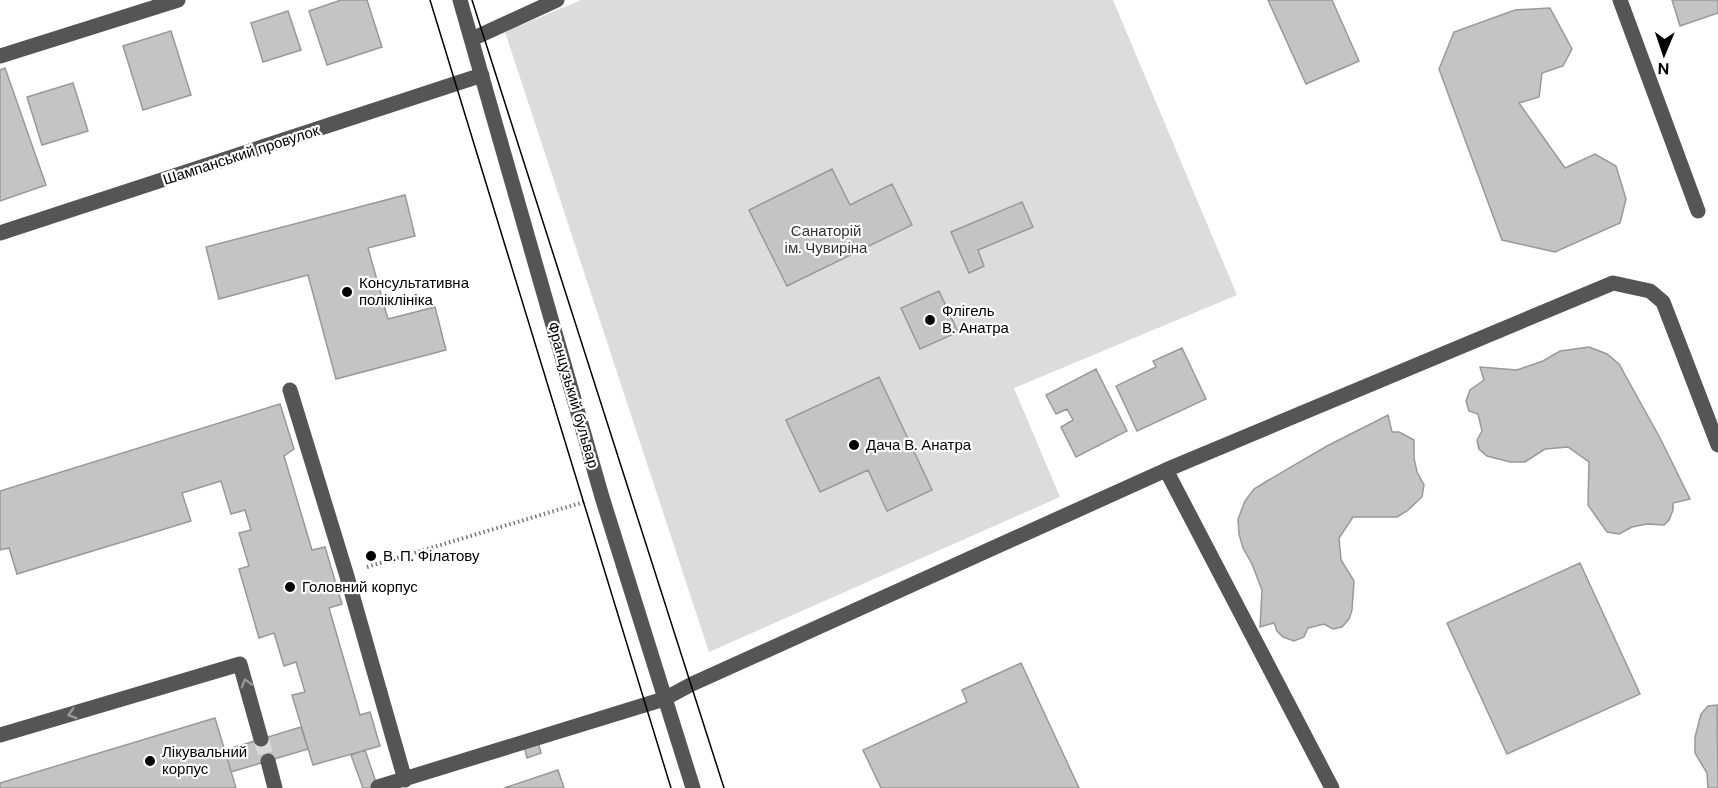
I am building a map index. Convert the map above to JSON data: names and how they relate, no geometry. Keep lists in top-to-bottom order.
{
  "streets": {
    "street": ["Шампанський провулок", "Французький бульвар"]
  },
  "crossings": [
    ["Шампанський провулок", "Французький бульвар"]
  ],
  "parks": ["Санаторій ім. Чувиріна"],
  "places": [
    "Консультативна поліклініка",
    "Флігель В. Анатра",
    "Дача В. Анатра",
    "В. П. Філатову",
    "Головний корпус",
    "Лікувальний корпус"
  ],
  "north": "bottom"
}
